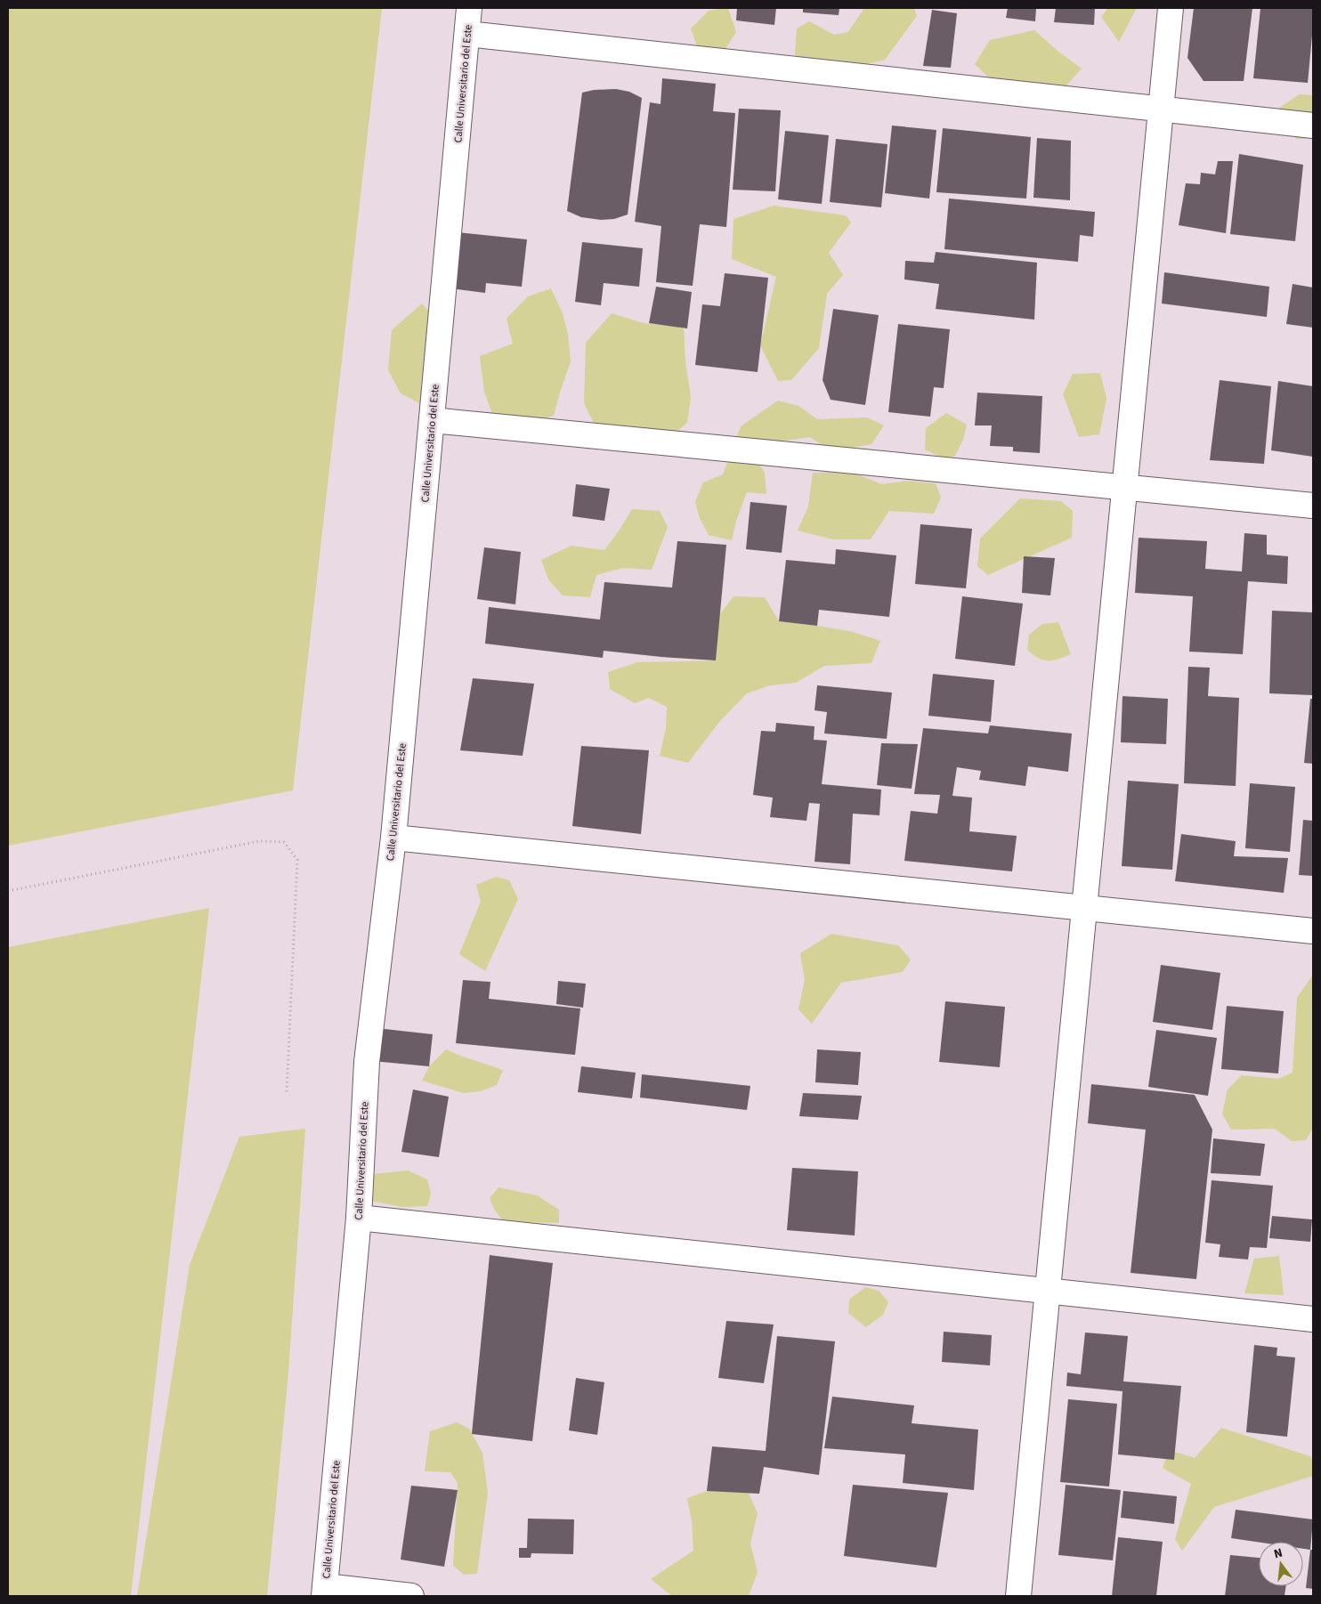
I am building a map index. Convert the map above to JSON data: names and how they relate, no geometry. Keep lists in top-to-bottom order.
{
  "streets": {
    "street": ["Calle Universitario del Este"]
  },
  "north": "top"
}
